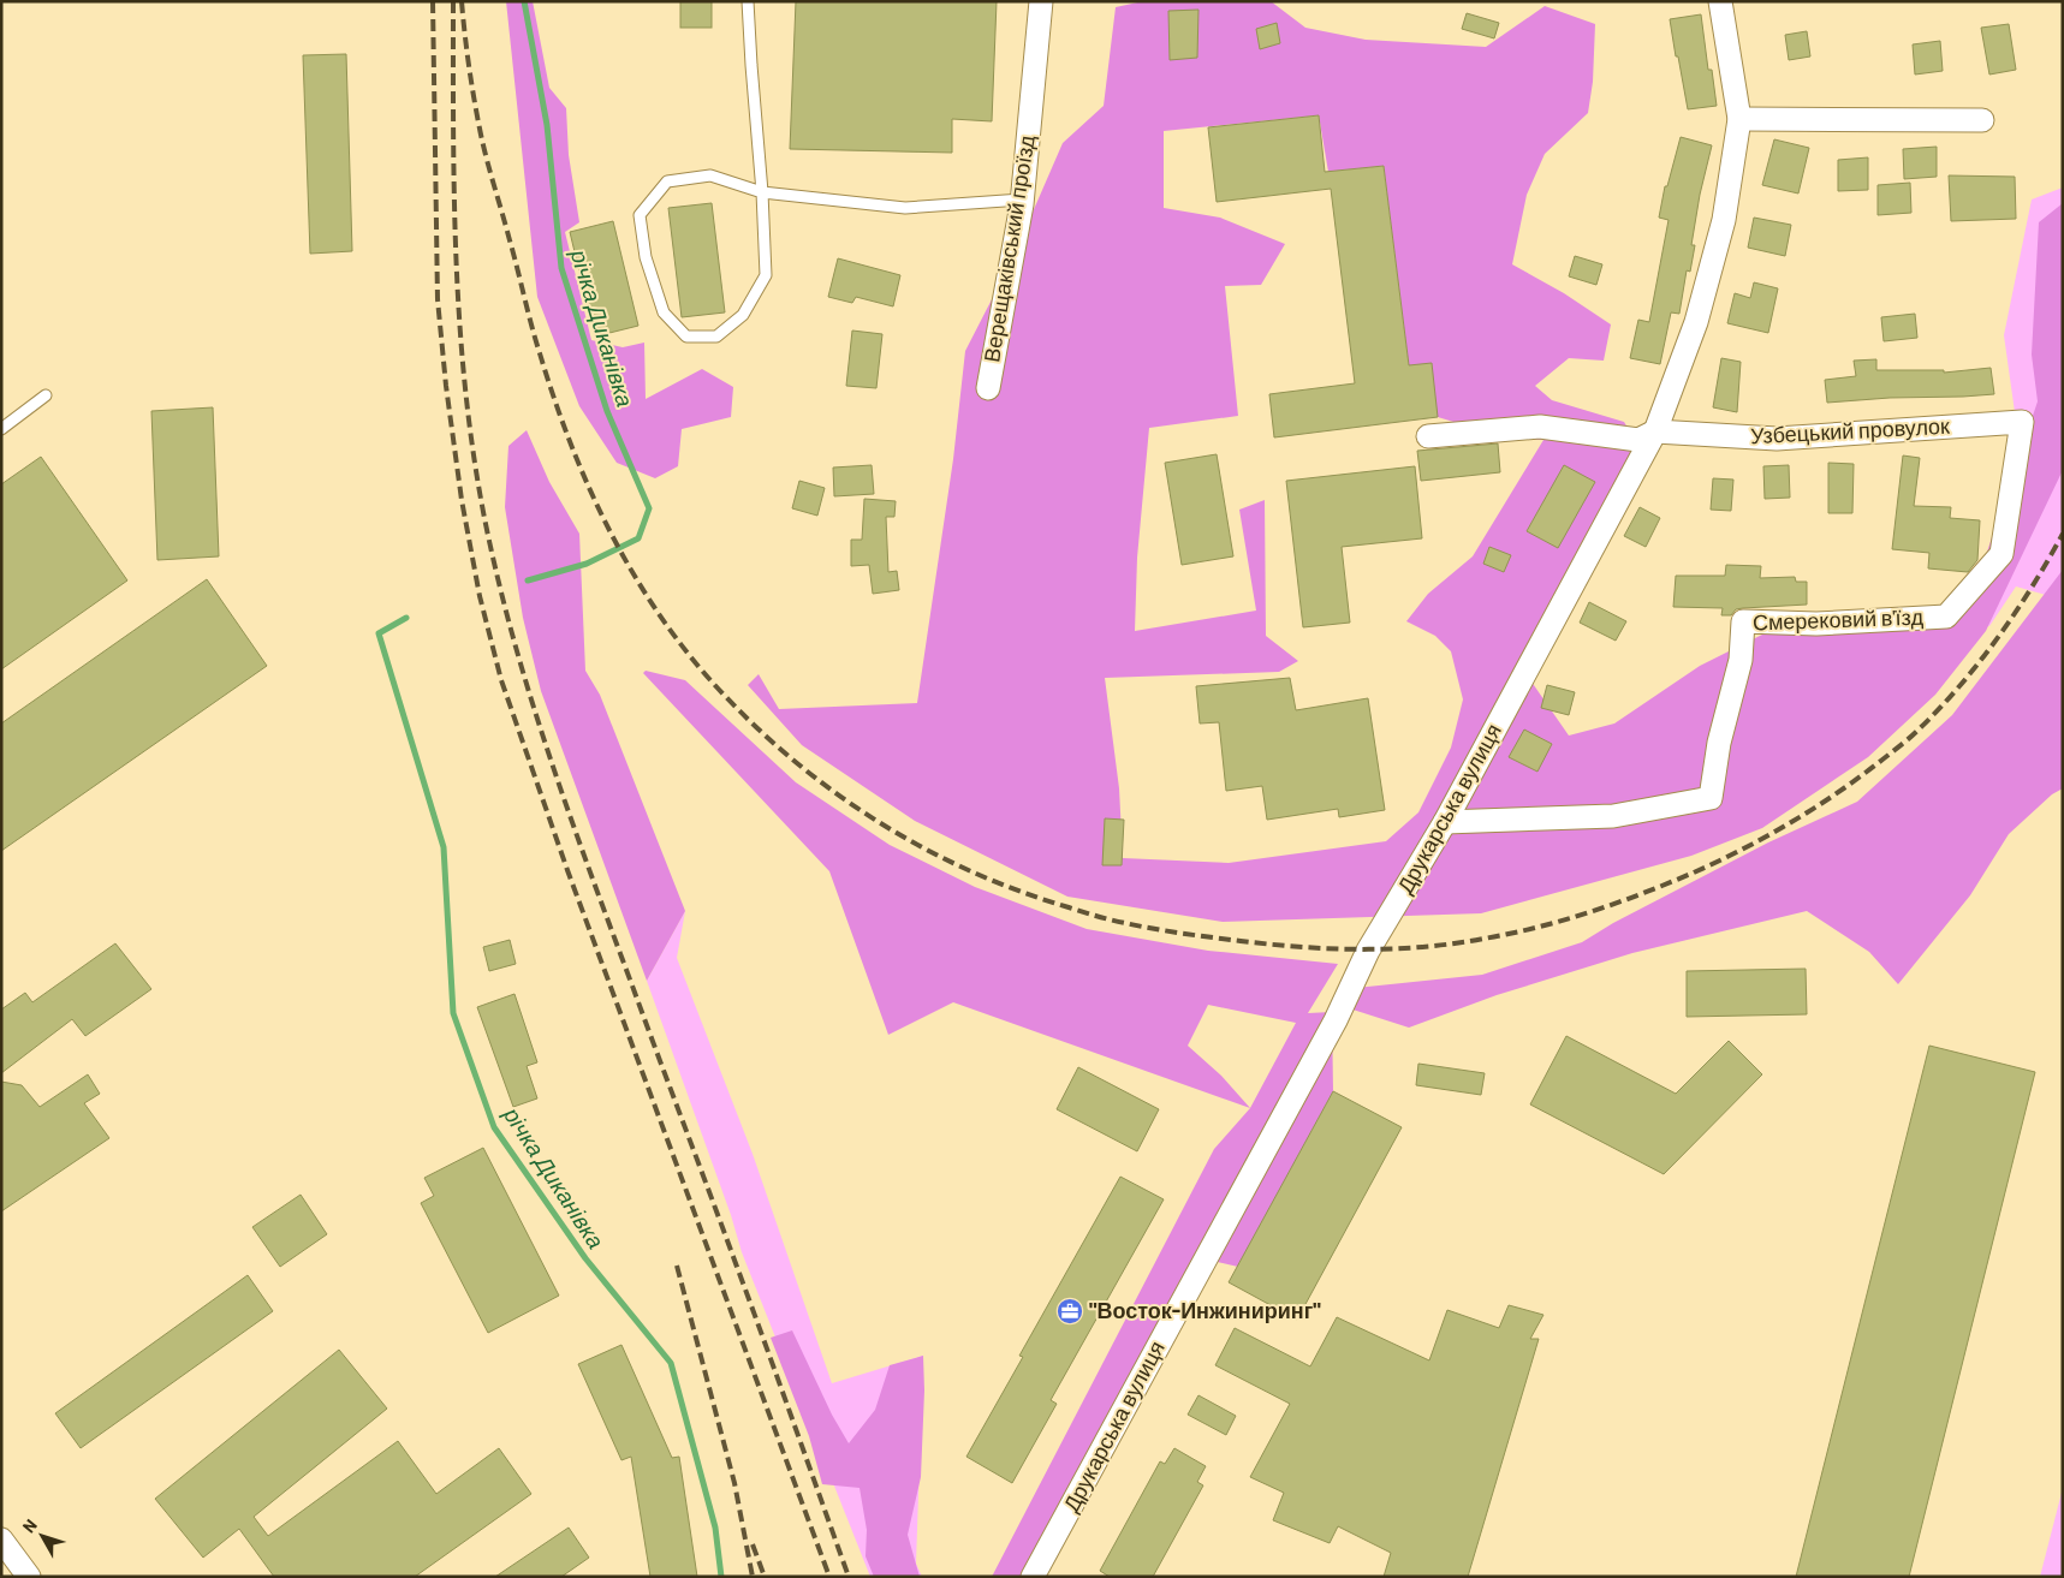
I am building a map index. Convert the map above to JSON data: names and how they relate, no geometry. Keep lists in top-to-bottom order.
{
  "streets": {
    "street": [
      "Верещаківський проїзд",
      "Узбецький провулок",
      "Смерековий в'їзд",
      "Друкарська вулиця"
    ]
  },
  "crossings": [
    ["Узбецький провулок", "Смерековий в'їзд"],
    ["Узбецький провулок", "Друкарська вулиця"],
    ["Смерековий в'їзд", "Друкарська вулиця"]
  ],
  "water": ["річка Диканівка"],
  "places": {
    "office": ["\"Восток-Инжиниринг\""]
  },
  "north": "top left"
}
